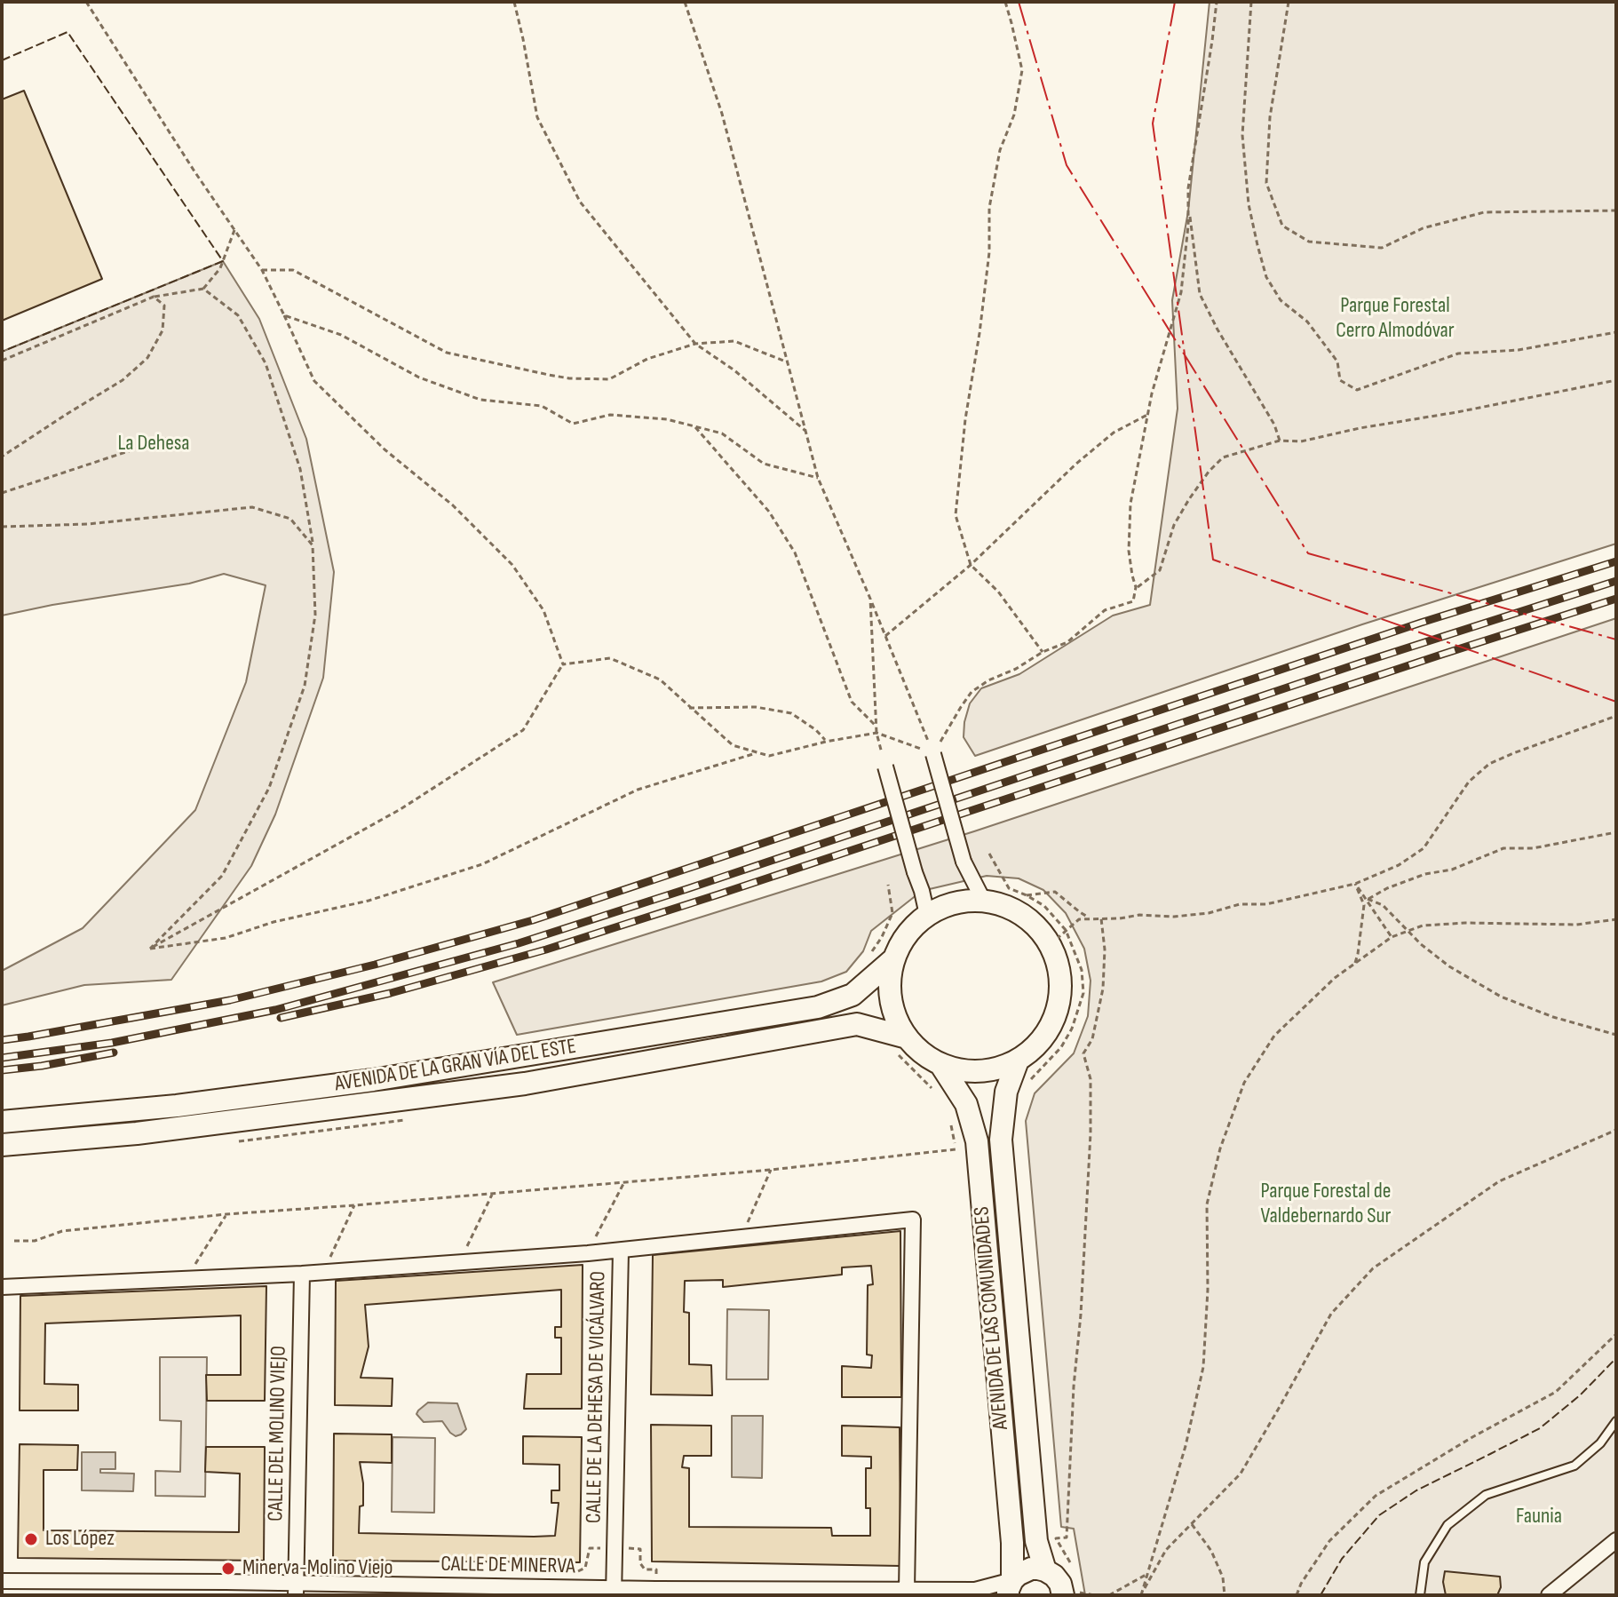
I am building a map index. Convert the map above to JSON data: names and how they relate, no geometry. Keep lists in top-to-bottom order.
{
  "streets": {
    "street": [
      "AVENIDA DE LA GRAN VÍA DEL ESTE",
      "AVENIDA DE LAS COMUNIDADES",
      "CALLE DE LA DEHESA DE VICÁLVARO",
      "CALLE DEL MOLINO VIEJO",
      "CALLE DE MINERVA"
    ]
  },
  "crossings": [
    ["AVENIDA DE LA GRAN VÍA DEL ESTE", "AVENIDA DE LAS COMUNIDADES"],
    ["AVENIDA DE LAS COMUNIDADES", "CALLE DE MINERVA"],
    ["CALLE DE LA DEHESA DE VICÁLVARO", "CALLE DE MINERVA"],
    ["CALLE DEL MOLINO VIEJO", "CALLE DE MINERVA"]
  ],
  "parks": [
    "Parque Forestal Cerro Almodóvar",
    "La Dehesa",
    "Parque Forestal de Valdebernardo Sur",
    "Faunia"
  ],
  "places": ["Los López", "Minerva-Molino Viejo"]
}
